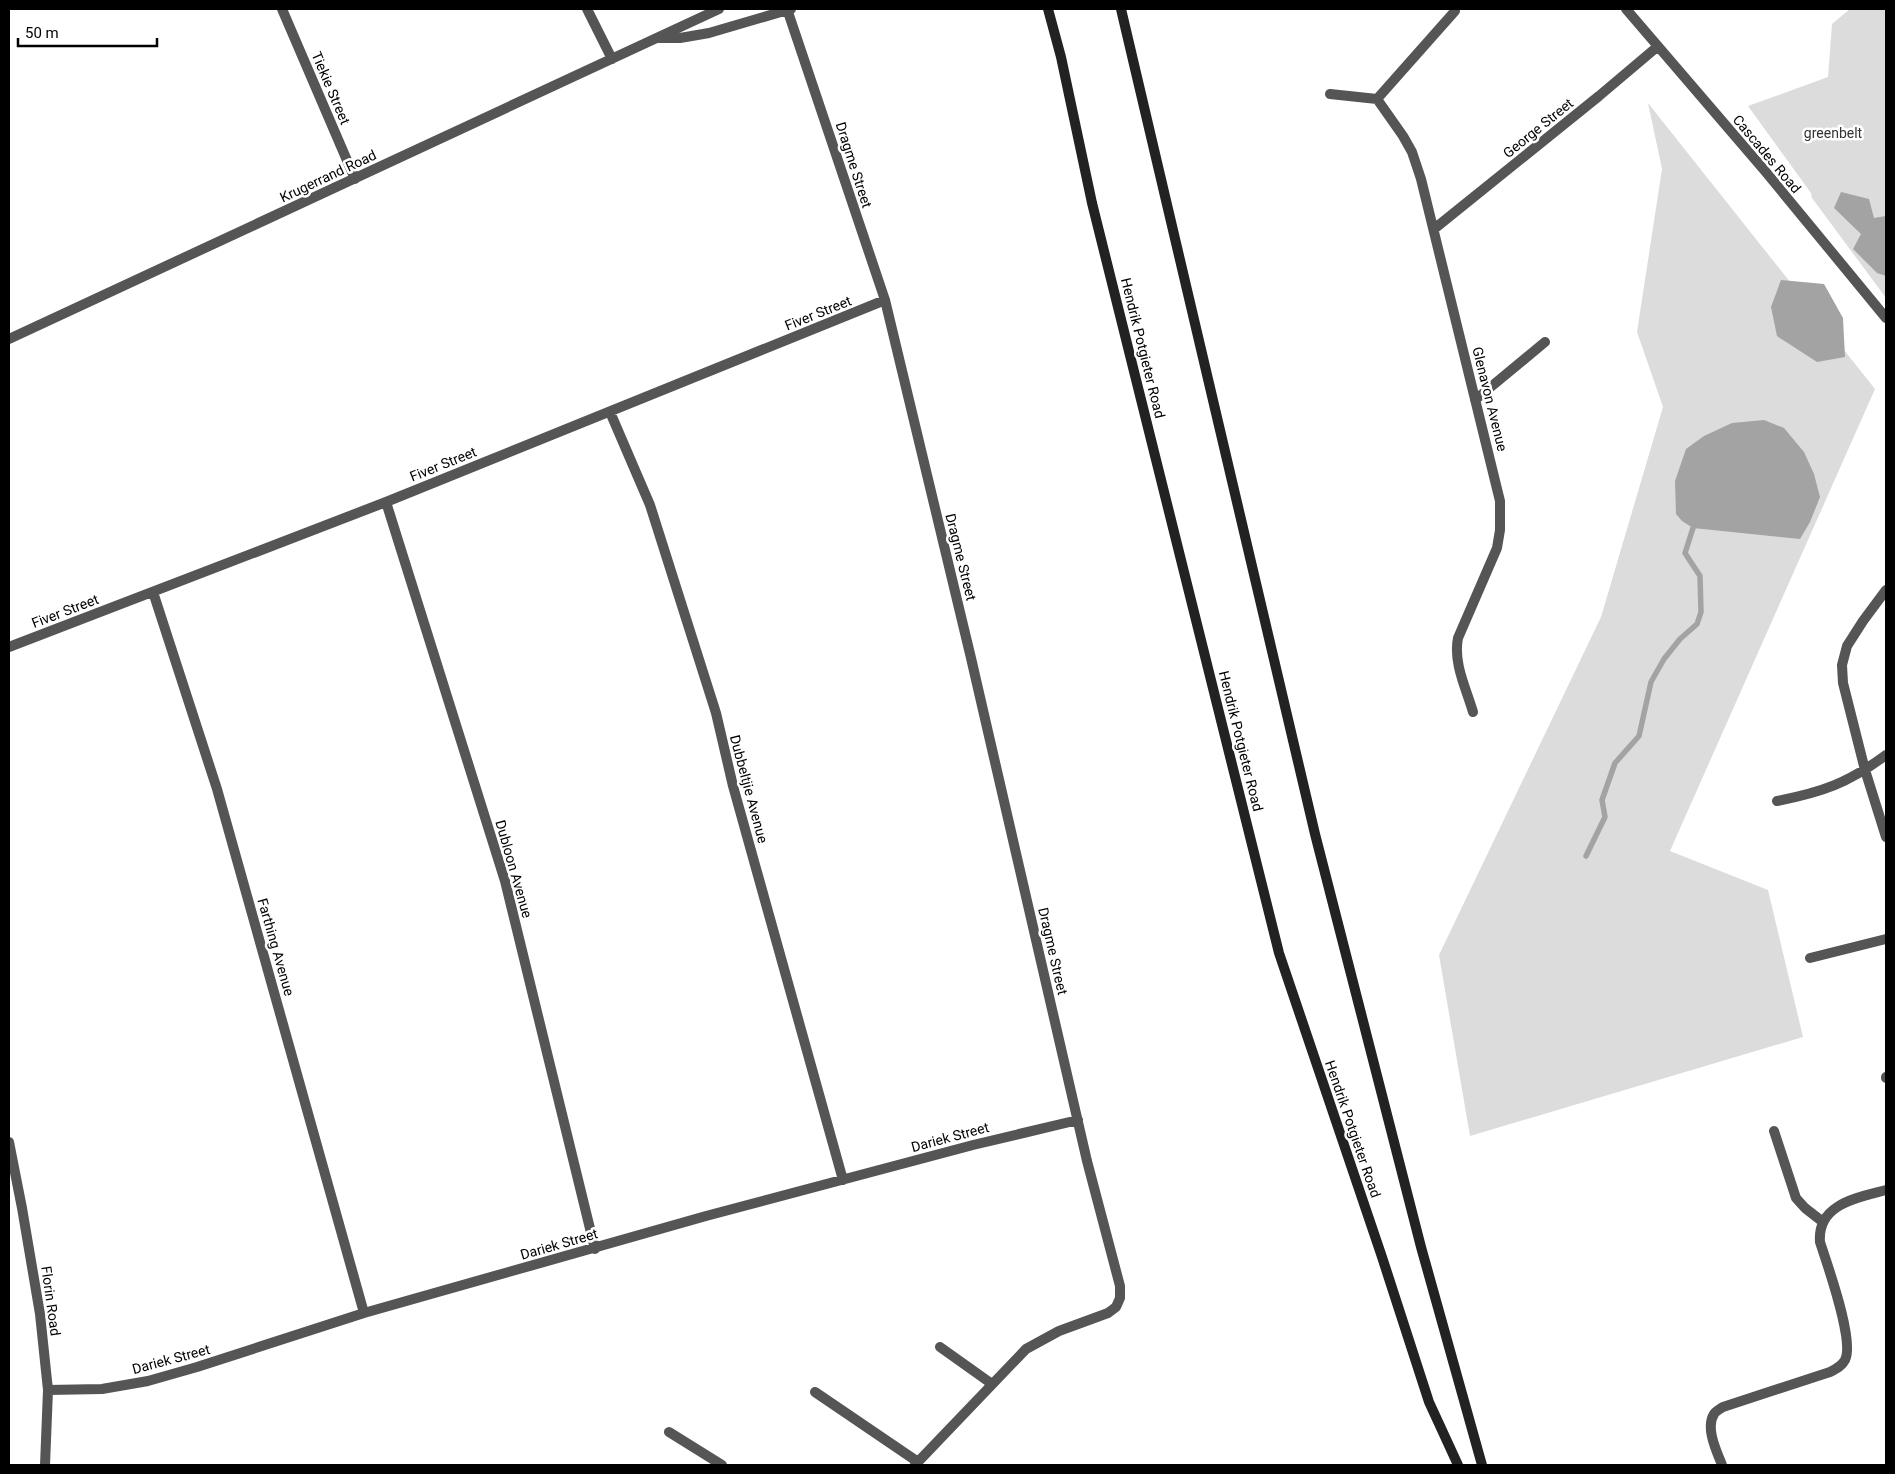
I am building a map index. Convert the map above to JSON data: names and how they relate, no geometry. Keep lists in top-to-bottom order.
{
  "streets": {
    "main road": ["Hendrik Potgieter Road"],
    "street": [
      "Tiekie Street",
      "George Street",
      "Cascades Road",
      "Dragme Street",
      "Krugerrand Road",
      "Fiver Street",
      "Glenavon Avenue",
      "Dubbeltjie Avenue",
      "Dubloon Avenue",
      "Farthing Avenue",
      "Dariek Street",
      "Florin Road"
    ]
  },
  "crossings": [
    ["Tiekie Street", "Krugerrand Road"],
    ["George Street", "Cascades Road"],
    ["George Street", "Glenavon Avenue"],
    ["Dragme Street", "Krugerrand Road"],
    ["Dragme Street", "Fiver Street"],
    ["Dragme Street", "Dariek Street"],
    ["Fiver Street", "Dubbeltjie Avenue"],
    ["Fiver Street", "Dubloon Avenue"],
    ["Fiver Street", "Farthing Avenue"],
    ["Dubbeltjie Avenue", "Dariek Street"],
    ["Dubloon Avenue", "Dariek Street"],
    ["Farthing Avenue", "Dariek Street"],
    ["Dariek Street", "Florin Road"]
  ],
  "parks": ["greenbelt"],
  "scale_bar": "50 m"
}
